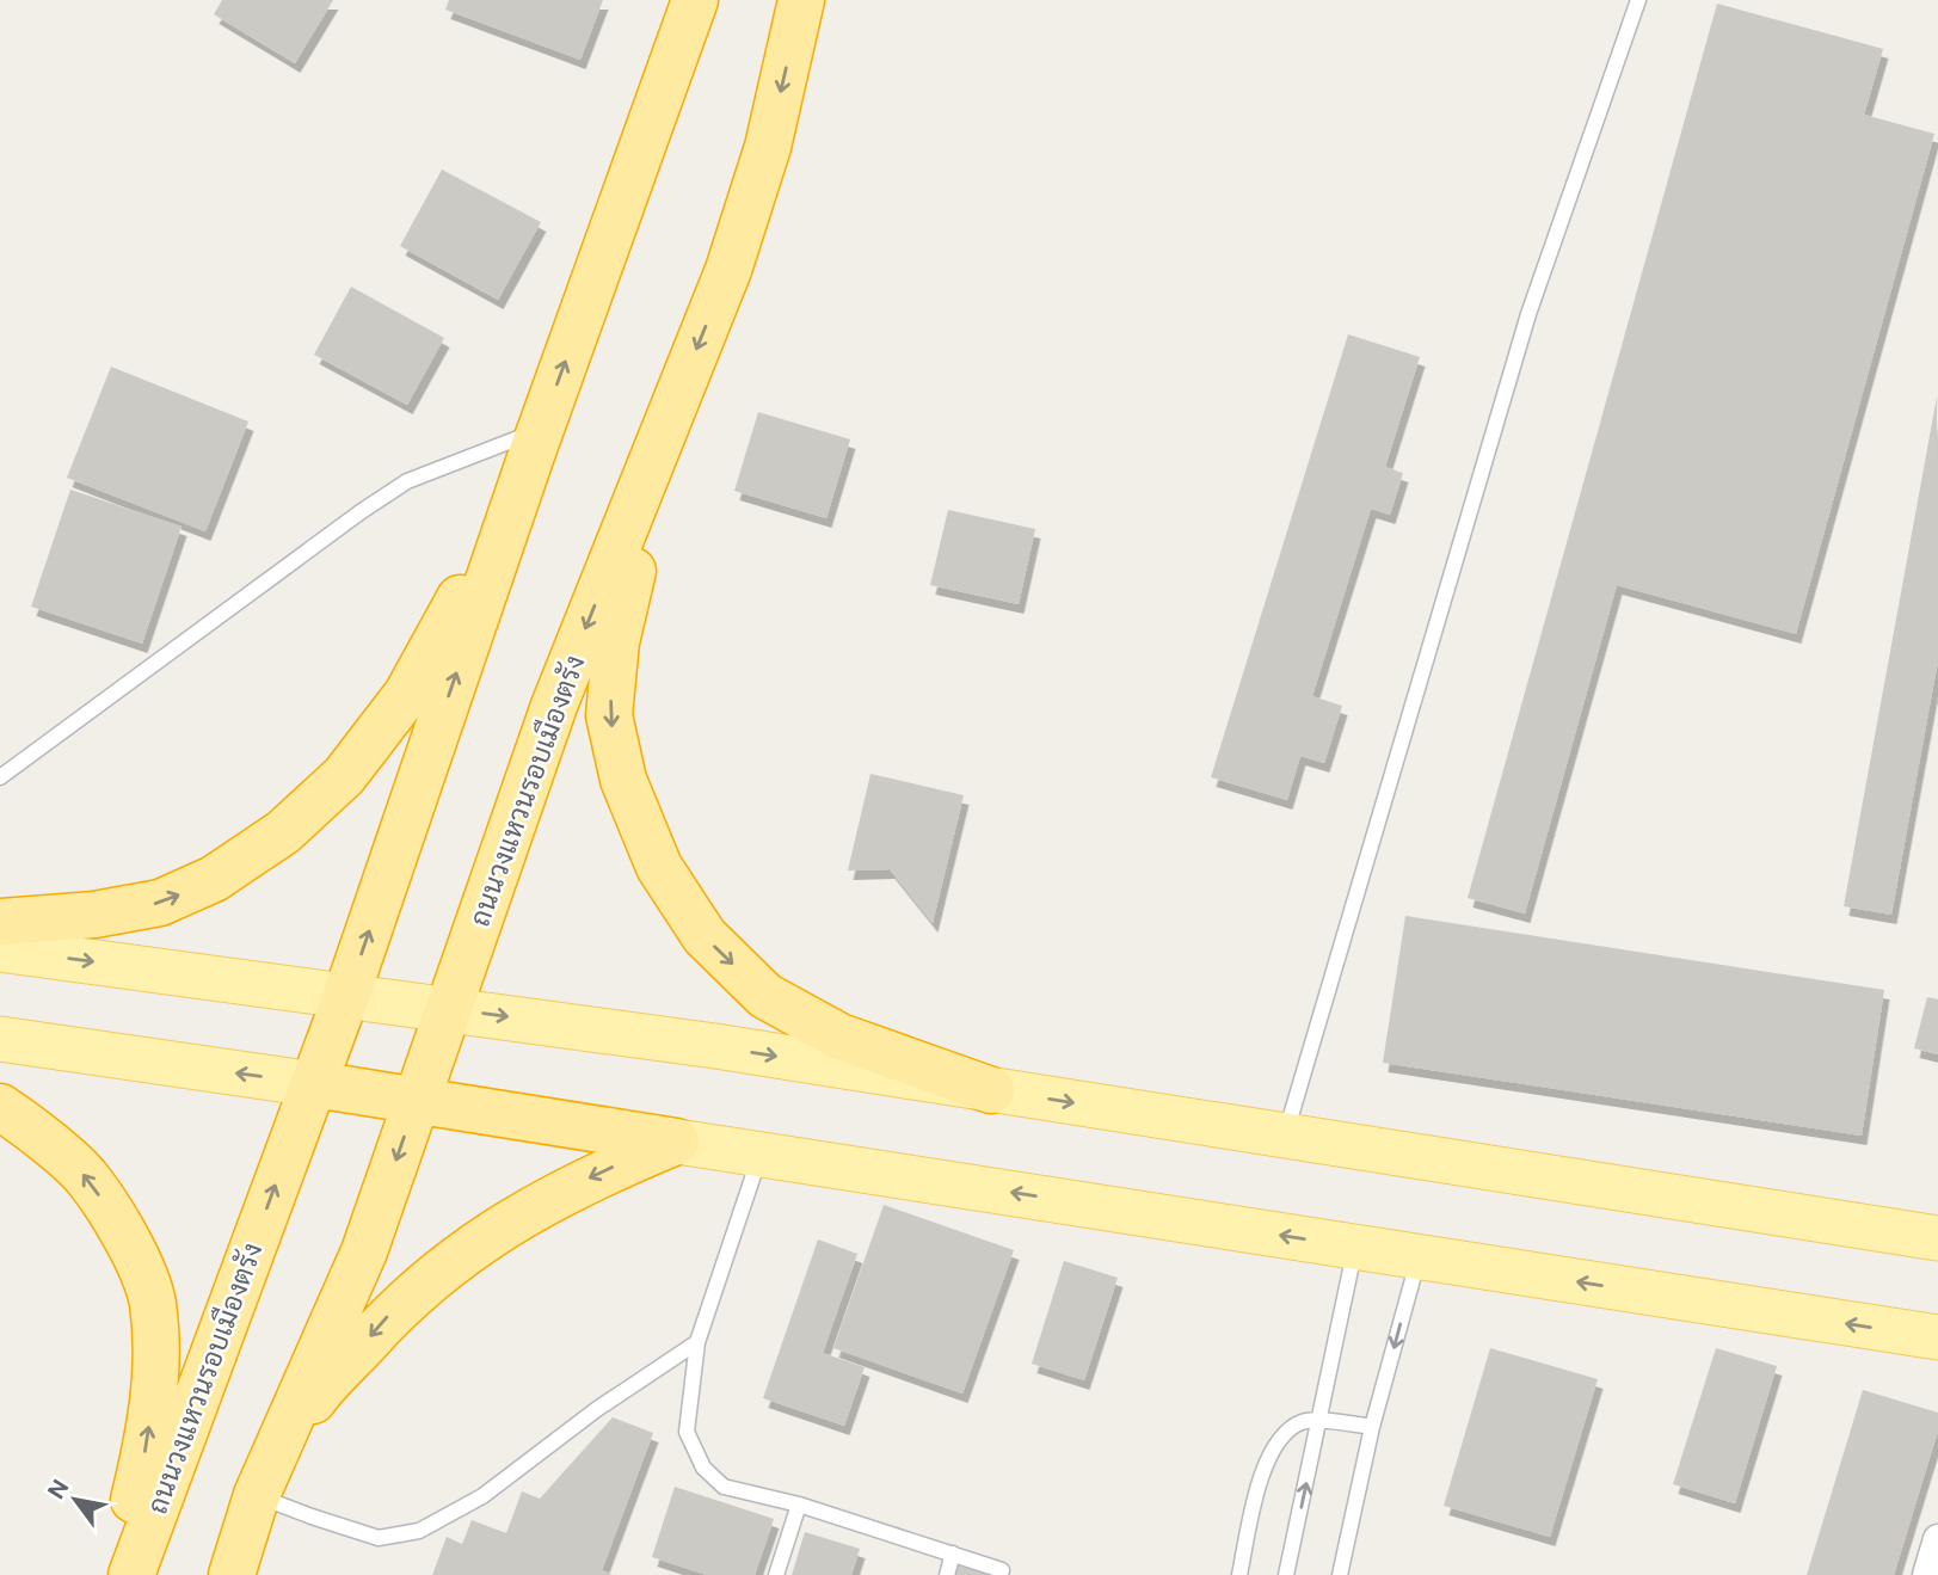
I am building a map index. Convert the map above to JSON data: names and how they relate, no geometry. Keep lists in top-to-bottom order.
{
  "streets": {
    "highway": ["ถนนวงแหวนรอบเมืองตรัง"]
  },
  "north": "top left"
}
